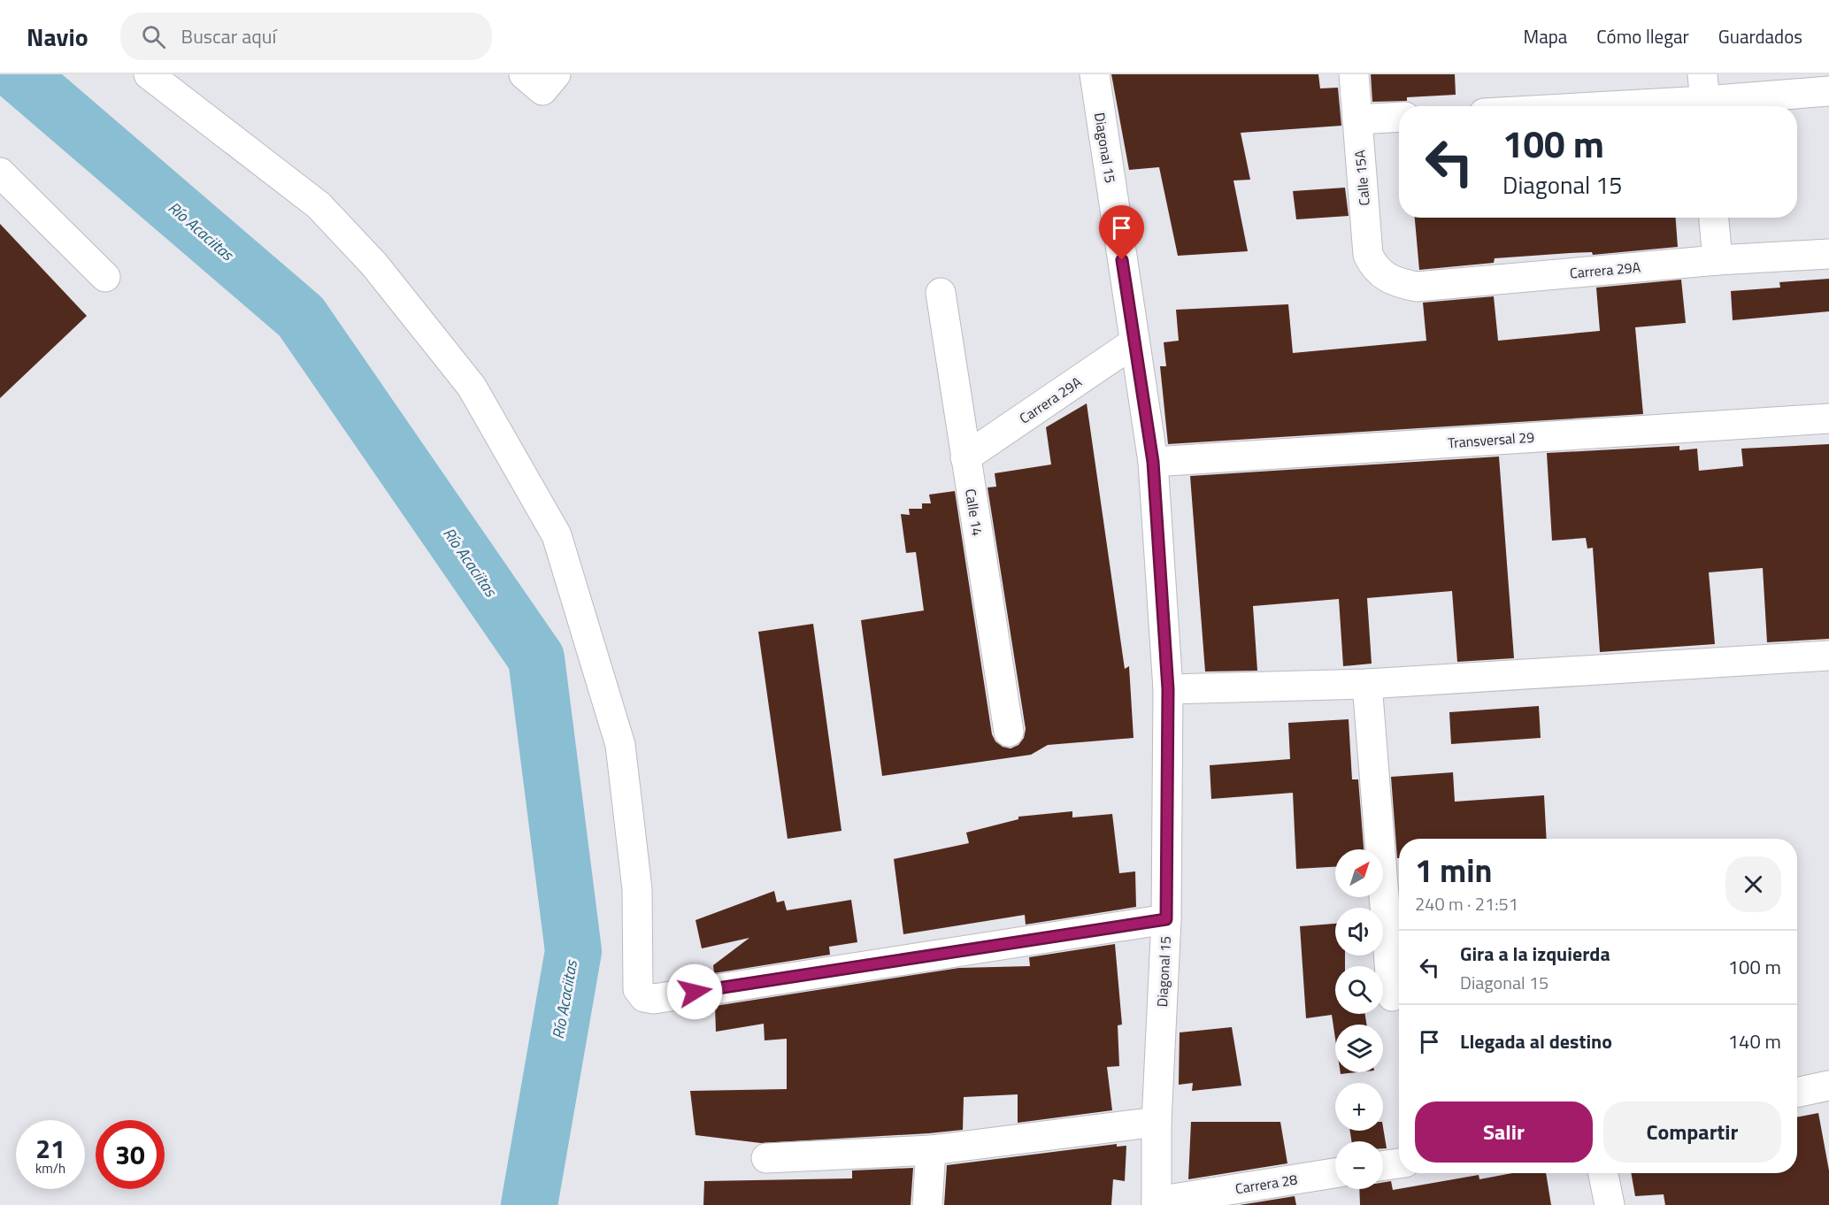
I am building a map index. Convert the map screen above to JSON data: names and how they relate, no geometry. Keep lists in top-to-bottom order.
{
  "streets": {
    "street": [
      "Diagonal 15",
      "Calle 15A",
      "Carrera 29A",
      "Transversal 29",
      "Calle 14",
      "Carrera 28"
    ]
  },
  "crossings": [
    ["Diagonal 15", "Carrera 29A"],
    ["Diagonal 15", "Transversal 29"],
    ["Diagonal 15", "Carrera 28"],
    ["Calle 15A", "Carrera 29A"],
    ["Carrera 29A", "Calle 14"]
  ],
  "water": ["Río Acaciitas"],
  "north": "top right",
  "page": {
    "header": "Navio",
    "search": "Buscar aquí",
    "nav": ["Mapa", "Cómo llegar", "Guardados"],
    "turn": ["100 m", "Diagonal 15"],
    "heading": ["1 min", "240 m · 21:51"],
    "map_buttons": ["+", "−"],
    "list": [
      {
        "name": "Gira a la izquierda",
        "note": "Diagonal 15",
        "value": "100 m"
      },
      {
        "name": "Llegada al destino",
        "value": "140 m"
      }
    ],
    "buttons": ["Salir", "Compartir"],
    "speed": "21 km/h",
    "limit": "30"
  }
}
